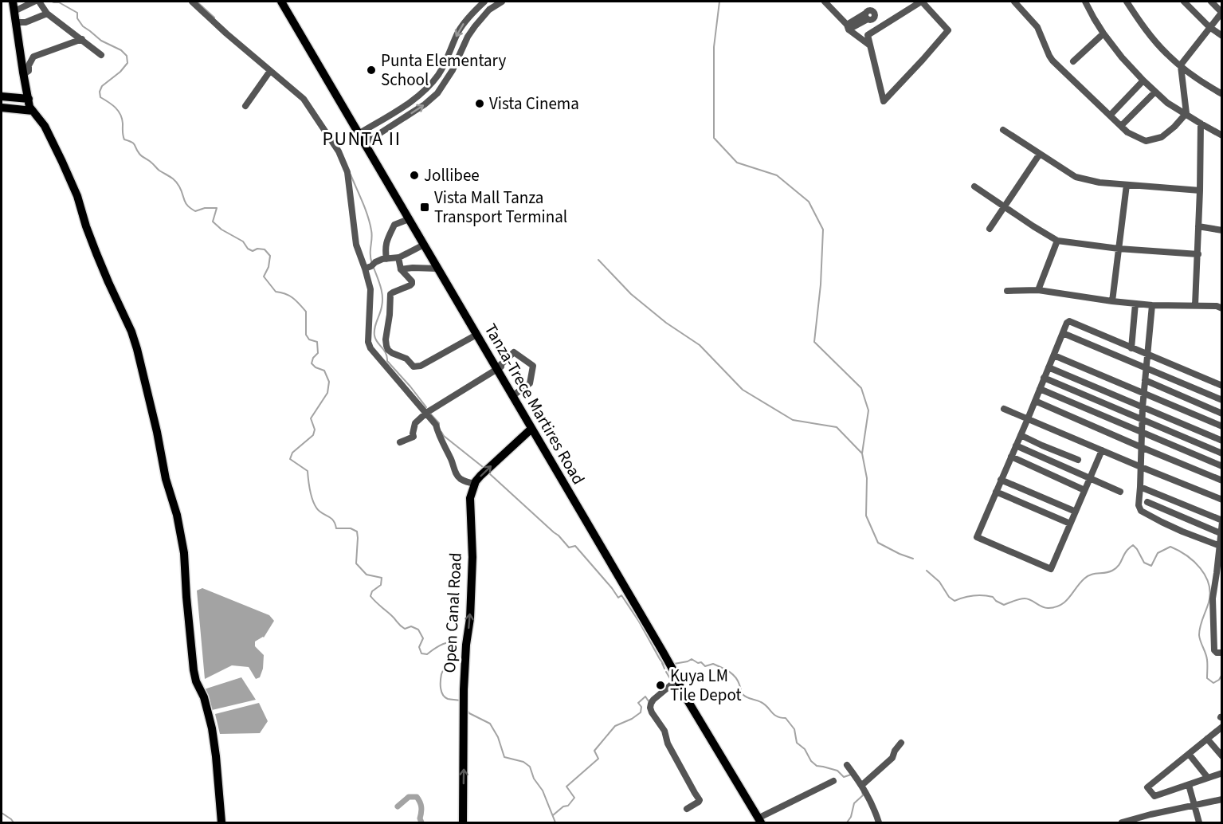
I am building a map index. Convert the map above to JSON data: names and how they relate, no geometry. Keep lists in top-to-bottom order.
{
  "streets": {
    "main road": ["Tanza-Trece Martires Road", "Open Canal Road"]
  },
  "one_way": ["Open Canal Road"],
  "districts": ["PUNTA II"],
  "places": {
    "other": [
      "Punta Elementary School",
      "Vista Cinema",
      "Jollibee",
      "Kuya LM Tile Depot"
    ],
    "transit": ["Vista Mall Tanza Transport Terminal"]
  }
}
